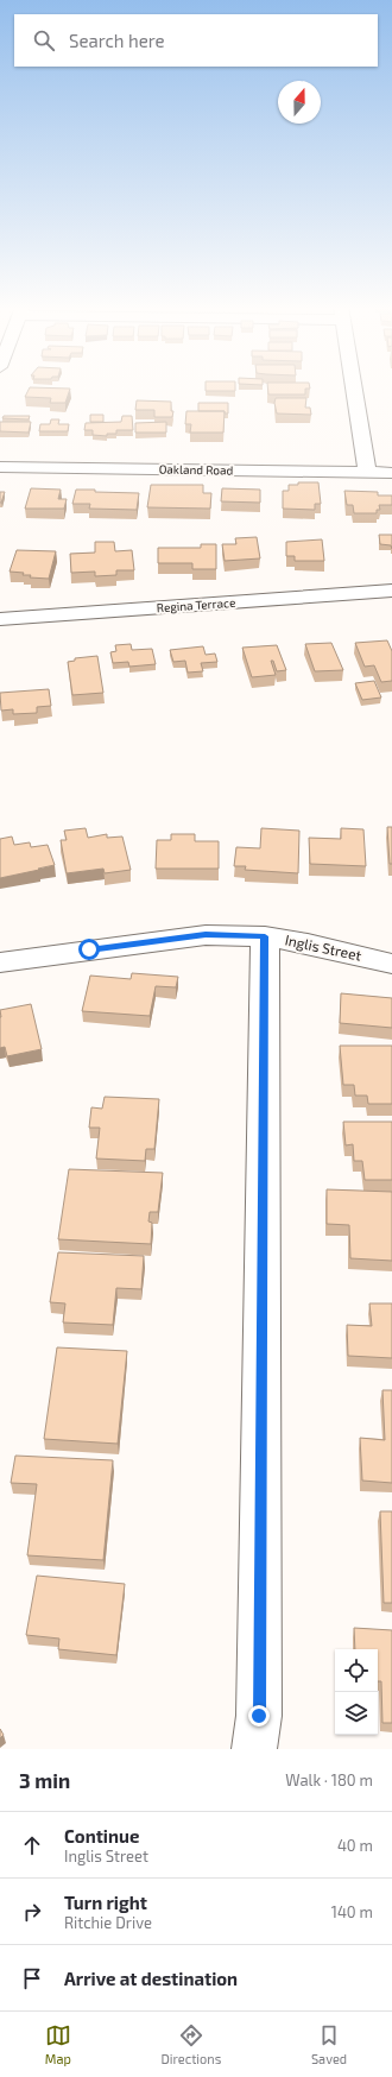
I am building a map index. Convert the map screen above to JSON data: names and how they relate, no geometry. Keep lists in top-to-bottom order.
{
  "streets": {
    "street": ["Oakland Road", "Regina Terrace", "Inglis Street"]
  },
  "north": "top",
  "page": {
    "search": "Search here",
    "heading": ["3 min", "Walk · 180 m"],
    "list": [
      ["Continue", "Inglis Street", "40 m"],
      ["Turn right", "Ritchie Drive", "140 m"],
      "Arrive at destination"
    ],
    "nav": ["Map", "Directions", "Saved"]
  }
}
